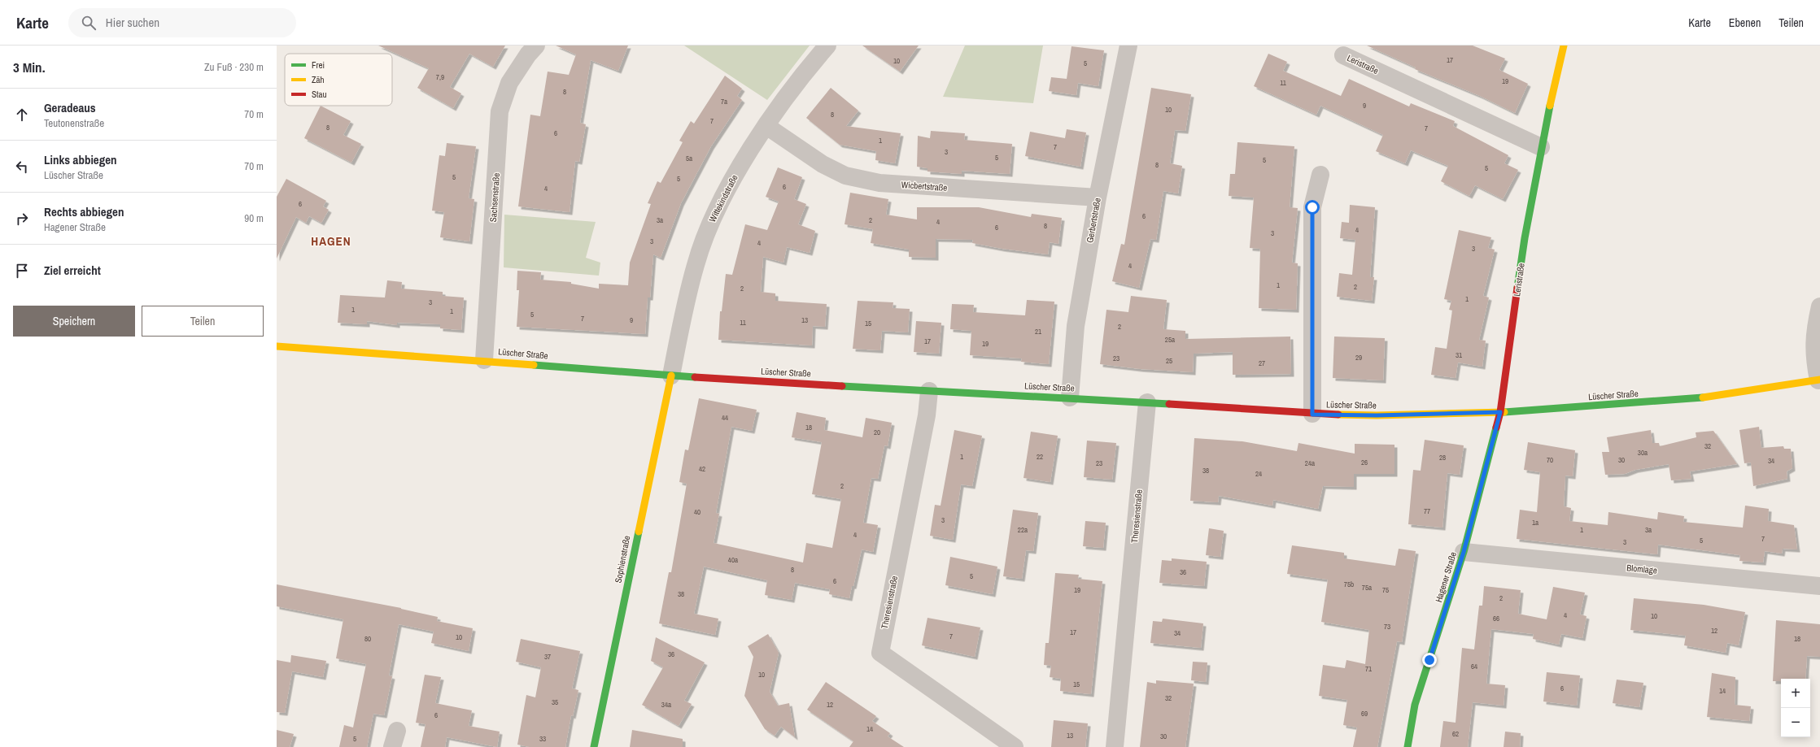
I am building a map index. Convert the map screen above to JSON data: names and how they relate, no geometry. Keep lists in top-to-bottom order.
{
  "streets": {
    "street": [
      "Leristraße",
      "Wicbertstraße",
      "Sachsenstraße",
      "Wittekindstraße",
      "Gerbertstraße",
      "Lüscher Straße",
      "Theresienstraße",
      "Sophienstraße",
      "Blomlage",
      "Hagener Straße"
    ]
  },
  "crossings": [
    ["Leristraße", "Lüscher Straße"],
    ["Leristraße", "Hagener Straße"],
    ["Wicbertstraße", "Wittekindstraße"],
    ["Wicbertstraße", "Gerbertstraße"],
    ["Sachsenstraße", "Lüscher Straße"],
    ["Wittekindstraße", "Lüscher Straße"],
    ["Wittekindstraße", "Sophienstraße"],
    ["Gerbertstraße", "Lüscher Straße"],
    ["Lüscher Straße", "Theresienstraße"],
    ["Lüscher Straße", "Sophienstraße"],
    ["Lüscher Straße", "Hagener Straße"],
    ["Blomlage", "Hagener Straße"]
  ],
  "districts": ["HAGEN"],
  "house_numbers": [
    "17",
    "10",
    "5",
    "7,9",
    "19",
    "11",
    "8",
    "7a",
    "9",
    "10",
    "8",
    "7",
    "8",
    "7",
    "6",
    "1",
    "7",
    "3",
    "5",
    "5a",
    "5",
    "8",
    "5",
    "5",
    "5",
    "6",
    "4",
    "6",
    "6",
    "3a",
    "2",
    "4",
    "8",
    "6",
    "4",
    "3",
    "3",
    "4",
    "3",
    "4",
    "1",
    "2",
    "2",
    "1",
    "3",
    "1",
    "1",
    "5",
    "7",
    "9",
    "13",
    "11",
    "15",
    "2",
    "21",
    "25a",
    "17",
    "19",
    "31",
    "29",
    "23",
    "25",
    "27",
    "44",
    "18",
    "20",
    "32",
    "30a",
    "1",
    "22",
    "28",
    "70",
    "30",
    "34",
    "26",
    "23",
    "24a",
    "42",
    "38",
    "24",
    "2",
    "77",
    "40",
    "3",
    "1a",
    "22a",
    "1",
    "3a",
    "4",
    "7",
    "5",
    "3",
    "40a",
    "8",
    "36",
    "5",
    "6",
    "75b",
    "75a",
    "19",
    "75",
    "38",
    "2",
    "4",
    "10",
    "66",
    "73",
    "12",
    "17",
    "34",
    "7",
    "10",
    "80",
    "18",
    "36",
    "37",
    "64",
    "71",
    "10",
    "15",
    "6",
    "14",
    "32",
    "35",
    "34a",
    "12",
    "69",
    "6",
    "14",
    "62",
    "13",
    "30",
    "5",
    "33"
  ],
  "legend": ["Frei", "Zäh", "Stau"],
  "page": {
    "header": "Karte",
    "search": "Hier suchen",
    "nav": ["Karte", "Ebenen", "Teilen"],
    "heading": ["3 Min.", "Zu Fuß · 230 m"],
    "list": [
      ["Geradeaus", "Teutonenstraße", "70 m"],
      ["Links abbiegen", "Lüscher Straße", "70 m"],
      ["Rechts abbiegen", "Hagener Straße", "90 m"],
      "Ziel erreicht"
    ],
    "buttons": ["Speichern", "Teilen"],
    "map_buttons": ["+", "−"]
  }
}
